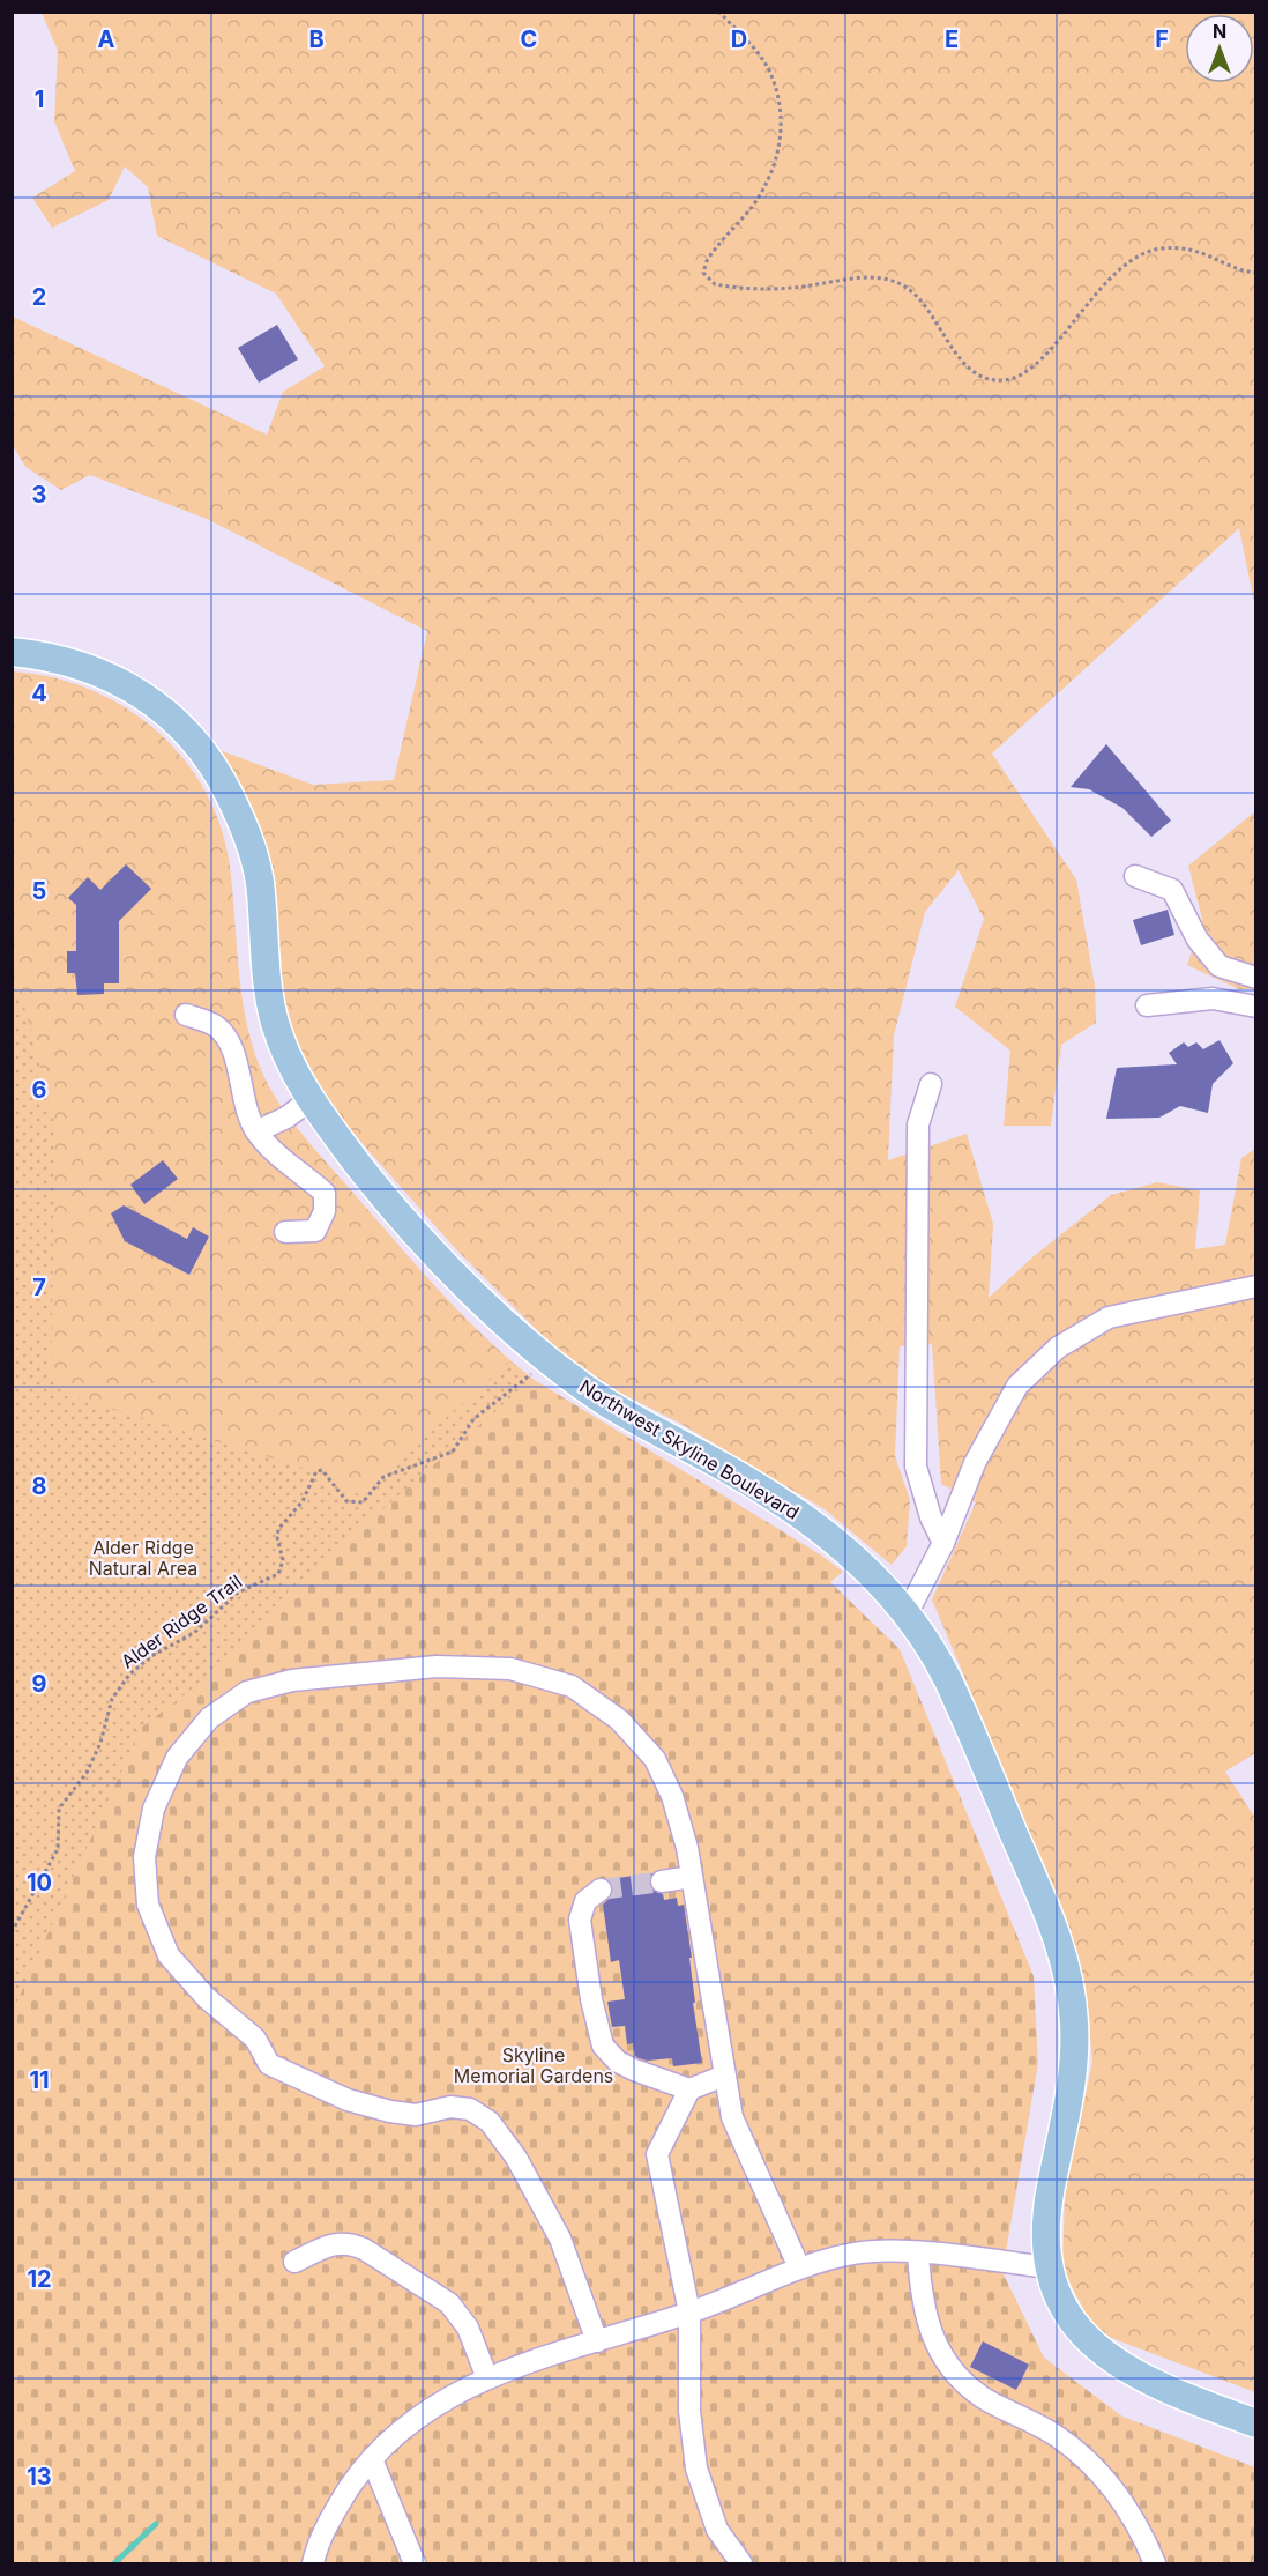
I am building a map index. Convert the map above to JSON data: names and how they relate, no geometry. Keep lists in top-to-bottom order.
{
  "streets": {
    "main road": ["Northwest Skyline Boulevard"],
    "path": ["Alder Ridge Trail"]
  },
  "crossings": [
    ["Northwest Skyline Boulevard", "Alder Ridge Trail"]
  ],
  "parks": ["Alder Ridge Natural Area", "Skyline Memorial Gardens"],
  "north": "top",
  "grid": {
    "columns": [
      "A",
      "B",
      "C",
      "D",
      "E",
      "F"
    ],
    "rows": [
      "1",
      "2",
      "3",
      "4",
      "5",
      "6",
      "7",
      "8",
      "9",
      "10",
      "11",
      "12",
      "13"
    ]
  }
}
